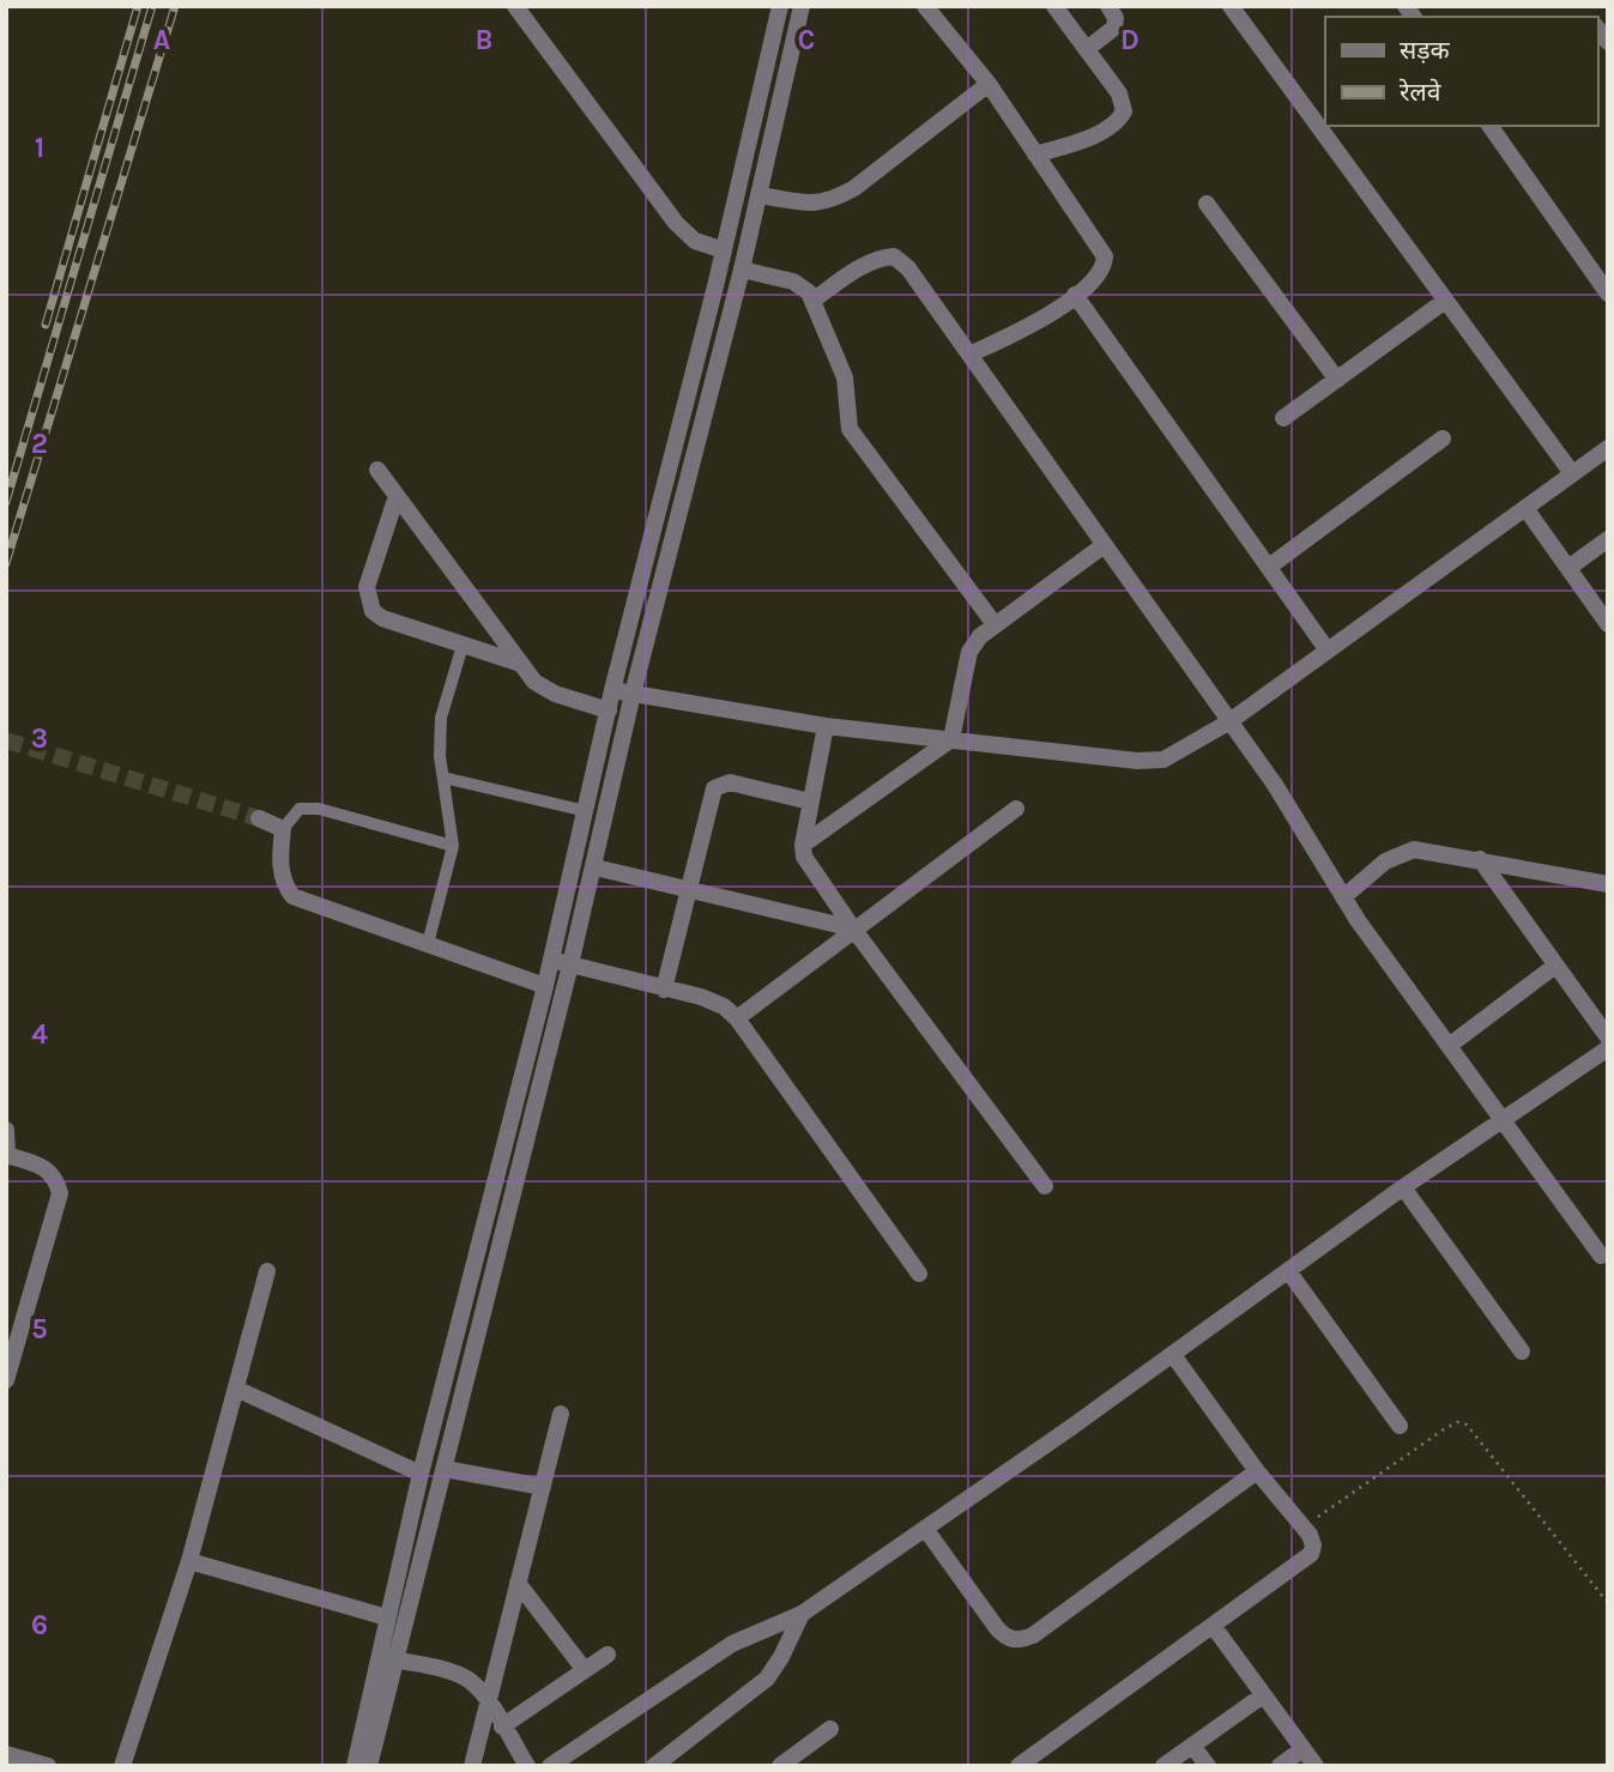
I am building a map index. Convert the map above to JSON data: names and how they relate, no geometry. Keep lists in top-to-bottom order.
{
  "legend": ["सड़क", "रेलवे"],
  "grid": {
    "columns": [
      "A",
      "B",
      "C",
      "D"
    ],
    "rows": [
      "1",
      "2",
      "3",
      "4",
      "5",
      "6"
    ]
  }
}
